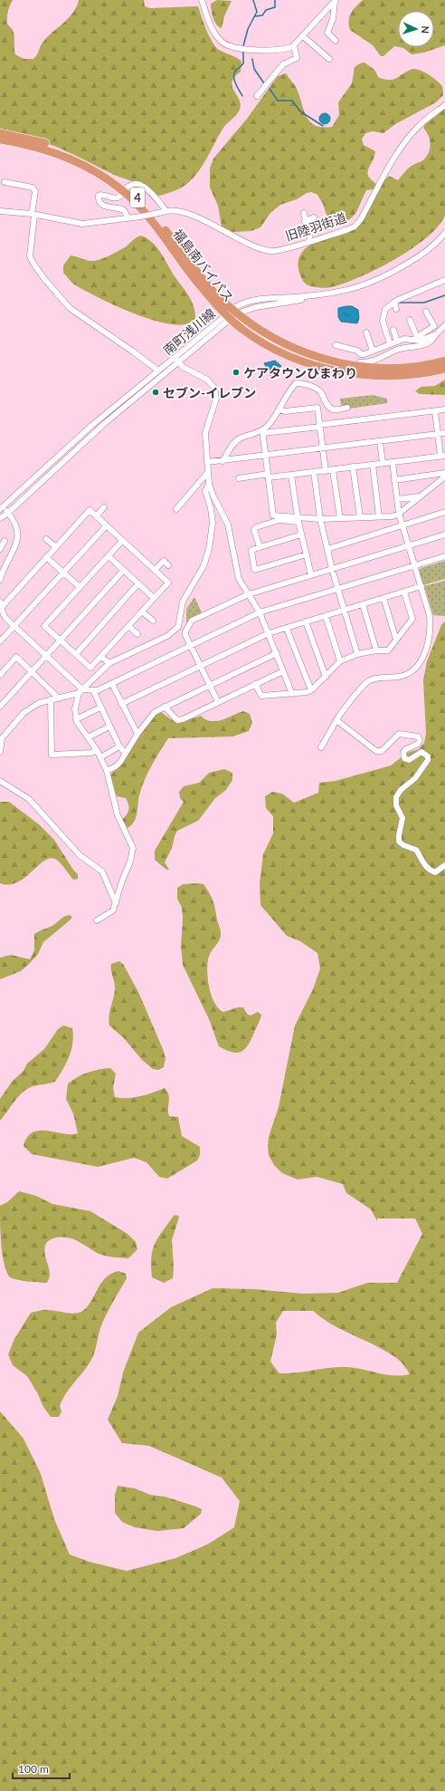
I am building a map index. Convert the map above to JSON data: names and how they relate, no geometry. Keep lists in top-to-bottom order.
{
  "streets": {
    "highway": ["4", "福島南バイパス"],
    "street": ["旧陸羽街道", "南町浅川線"]
  },
  "crossings": [
    ["福島南バイパス", "南町浅川線"]
  ],
  "places": ["ケアタウンひまわり", "セブン-イレブン"],
  "scale_bar": "100 m",
  "north": "right"
}
